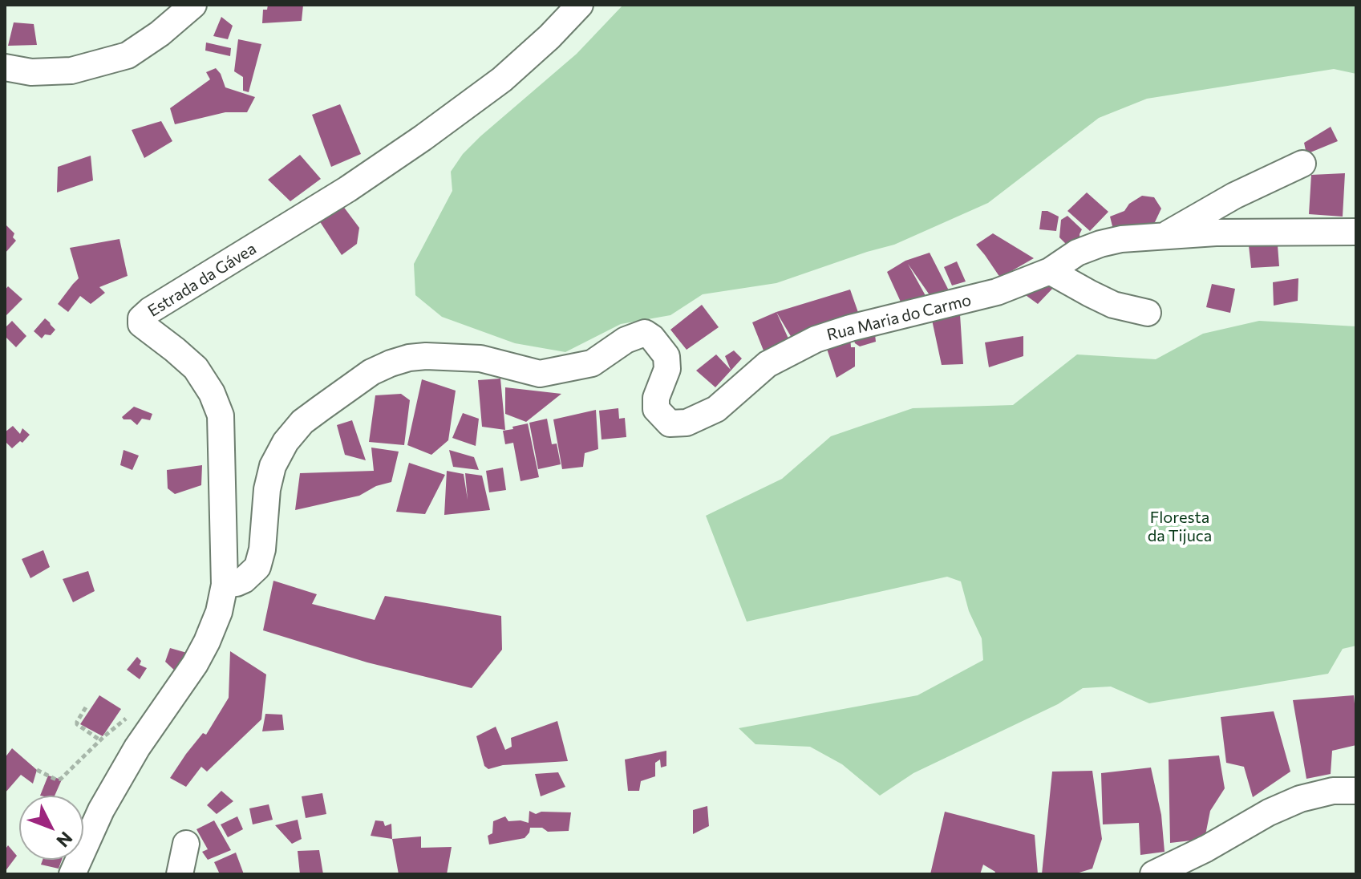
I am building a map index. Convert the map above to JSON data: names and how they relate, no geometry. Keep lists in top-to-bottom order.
{
  "streets": {
    "street": ["Estrada da Gávea", "Rua Maria do Carmo"]
  },
  "crossings": [
    ["Estrada da Gávea", "Rua Maria do Carmo"]
  ],
  "parks": ["Floresta da Tijuca"],
  "north": "bottom right"
}
